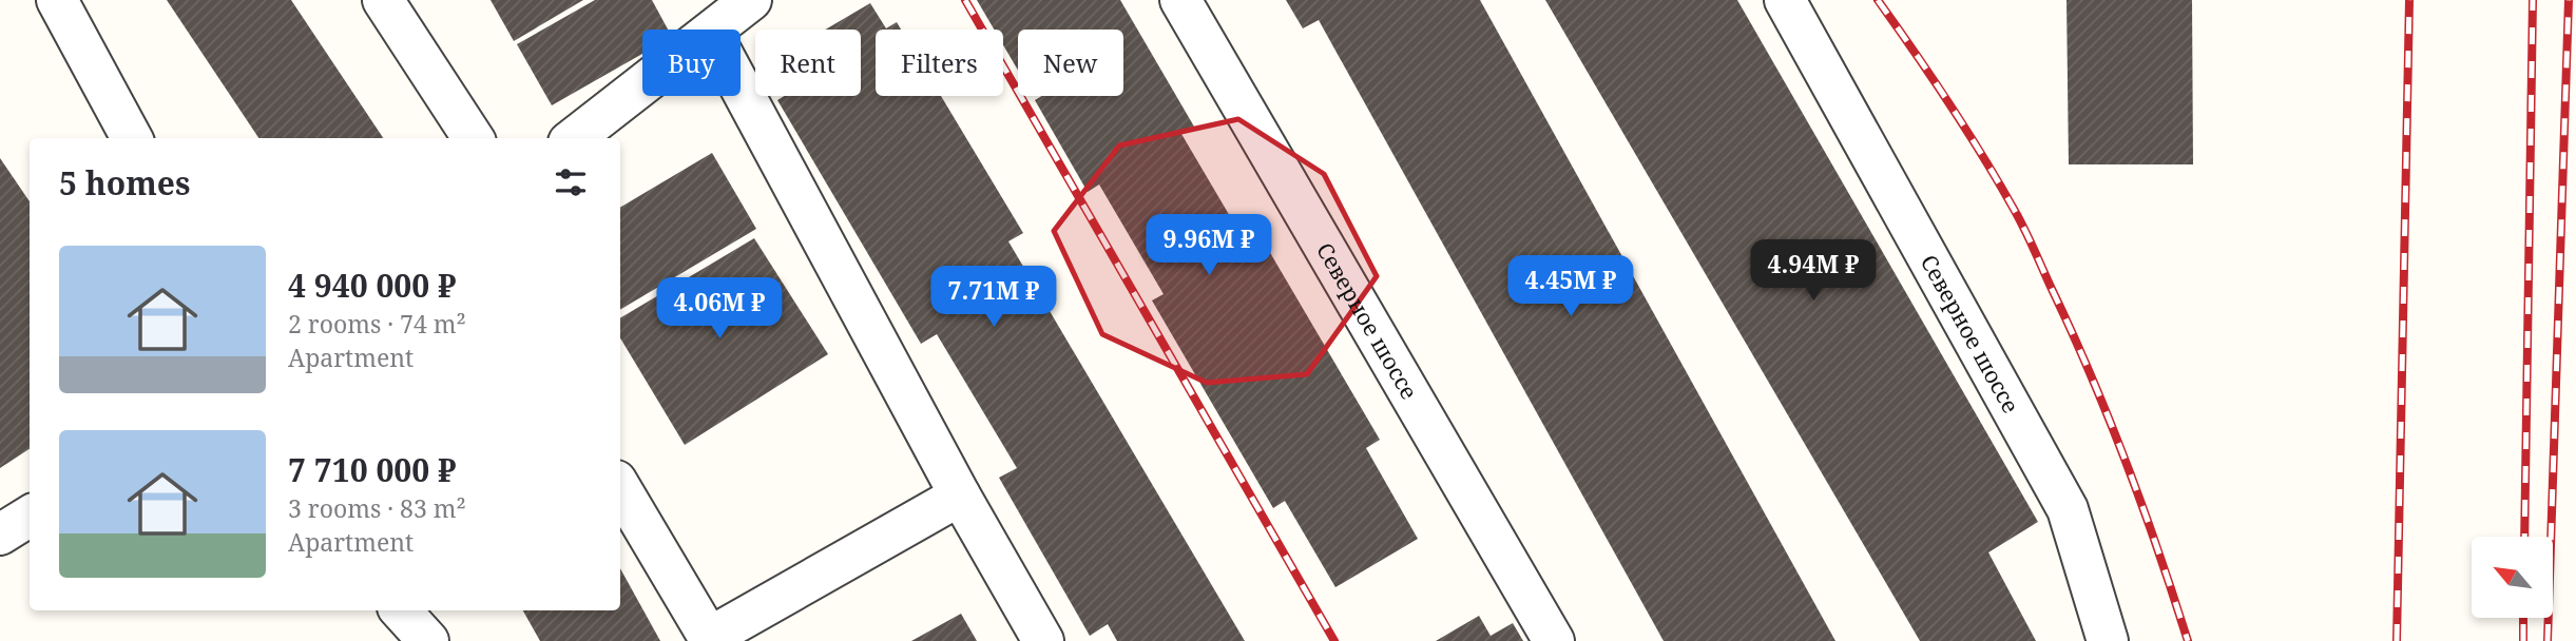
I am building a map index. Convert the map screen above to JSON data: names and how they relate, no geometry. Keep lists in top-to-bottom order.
{
  "streets": {
    "lane": ["Северное шоссе"]
  },
  "north": "top left",
  "page": {
    "chip": [
      "Buy",
      "Rent",
      "Filters",
      "New"
    ],
    "heading": "5 homes",
    "price": [
      "9.96M ₽",
      "4.94M ₽",
      "4.45M ₽",
      "7.71M ₽",
      "4.06M ₽"
    ],
    "list": [
      {
        "name": "4 940 000 ₽",
        "note": "2 rooms · 74 m² · Apartment"
      },
      {
        "name": "7 710 000 ₽",
        "note": "3 rooms · 83 m² · Apartment"
      }
    ]
  }
}
